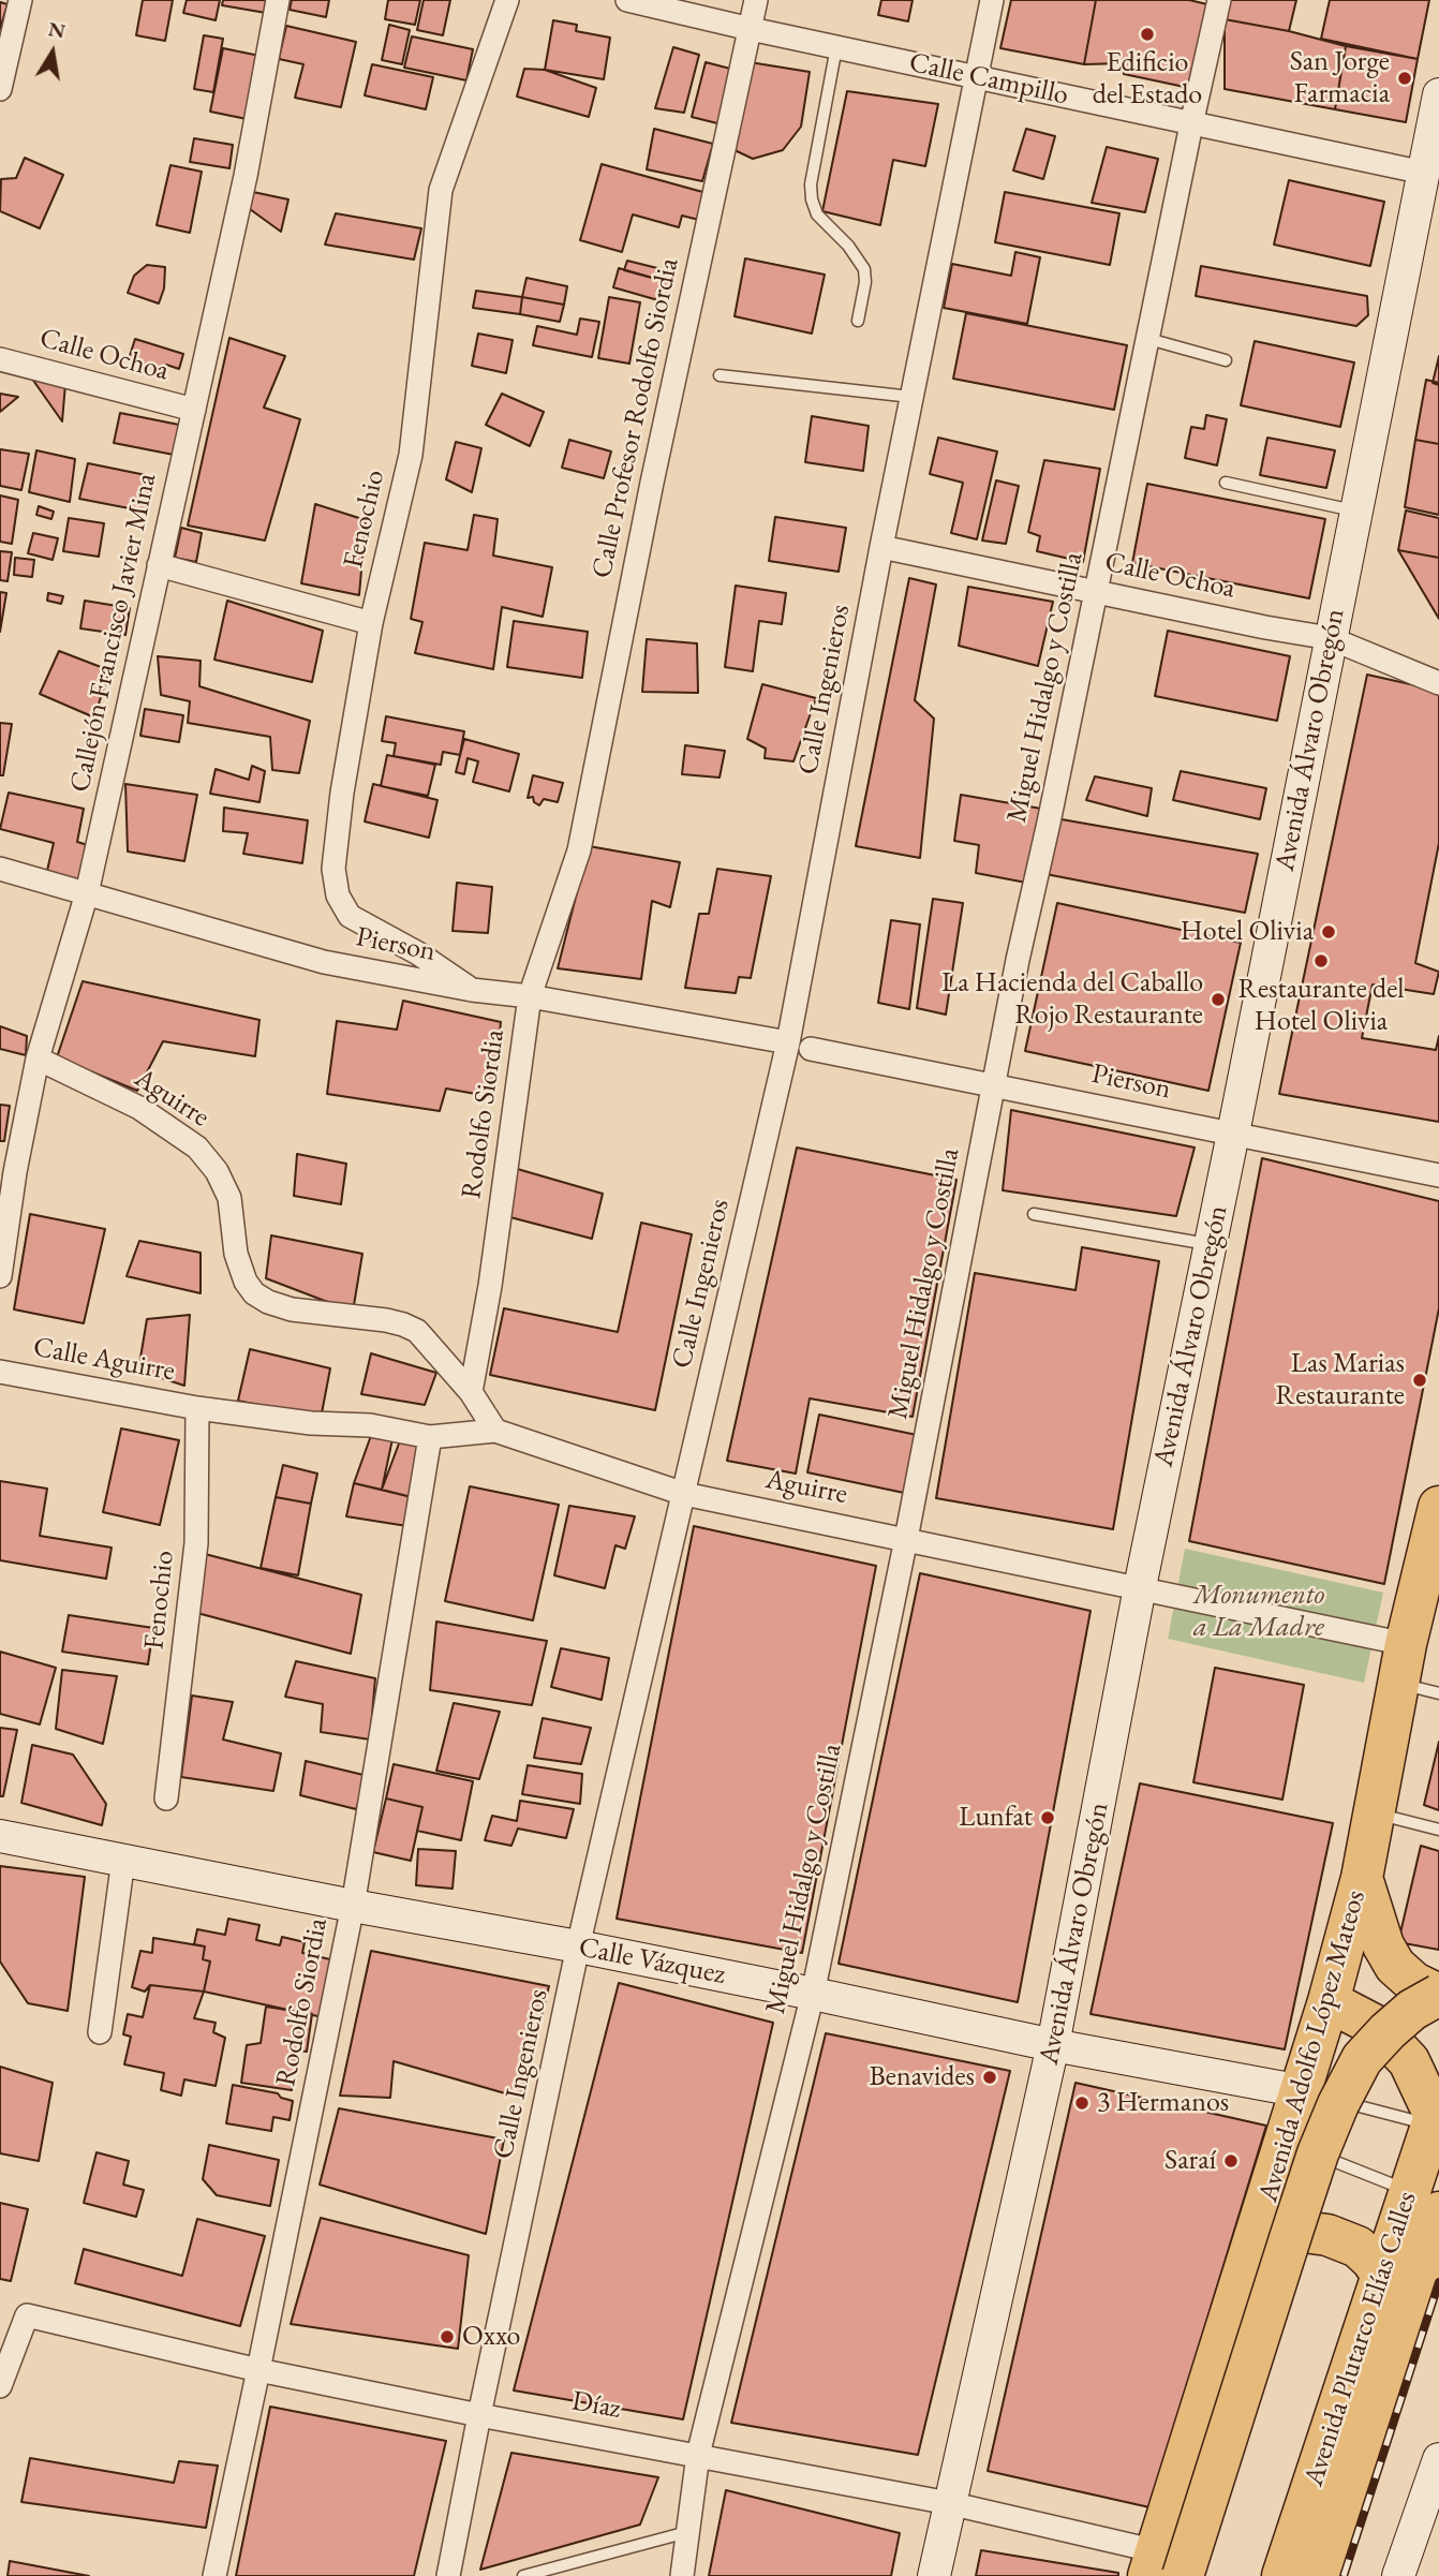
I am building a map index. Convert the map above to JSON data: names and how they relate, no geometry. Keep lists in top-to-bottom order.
{
  "streets": {
    "highway": ["Avenida Adolfo López Mateos", "Avenida Plutarco Elías Calles"],
    "street": [
      "Calle Campillo",
      "Calle Ochoa",
      "Calle Profesor Rodolfo Siordia",
      "Fenochio",
      "Callejón Francisco Javier Mina",
      "Miguel Hidalgo y Costilla",
      "Calle Ingenieros",
      "Avenida Álvaro Obregón",
      "Pierson",
      "Aguirre",
      "Rodolfo Siordia",
      "Calle Aguirre",
      "Calle Vázquez",
      "Díaz"
    ]
  },
  "crossings": [
    ["Calle Campillo", "Calle Profesor Rodolfo Siordia"],
    ["Calle Campillo", "Miguel Hidalgo y Costilla"],
    ["Calle Campillo", "Calle Ingenieros"],
    ["Calle Campillo", "Avenida Álvaro Obregón"],
    ["Calle Ochoa", "Callejón Francisco Javier Mina"],
    ["Calle Ochoa", "Miguel Hidalgo y Costilla"],
    ["Calle Ochoa", "Calle Ingenieros"],
    ["Calle Ochoa", "Avenida Álvaro Obregón"],
    ["Calle Profesor Rodolfo Siordia", "Rodolfo Siordia"],
    ["Fenochio", "Pierson"],
    ["Fenochio", "Aguirre"],
    ["Fenochio", "Calle Aguirre"],
    ["Callejón Francisco Javier Mina", "Pierson"],
    ["Callejón Francisco Javier Mina", "Aguirre"],
    ["Miguel Hidalgo y Costilla", "Pierson"],
    ["Miguel Hidalgo y Costilla", "Aguirre"],
    ["Miguel Hidalgo y Costilla", "Calle Vázquez"],
    ["Miguel Hidalgo y Costilla", "Díaz"],
    ["Calle Ingenieros", "Pierson"],
    ["Calle Ingenieros", "Aguirre"],
    ["Calle Ingenieros", "Calle Vázquez"],
    ["Calle Ingenieros", "Díaz"],
    ["Avenida Álvaro Obregón", "Pierson"],
    ["Avenida Álvaro Obregón", "Aguirre"],
    ["Avenida Álvaro Obregón", "Calle Vázquez"],
    ["Avenida Álvaro Obregón", "Díaz"],
    ["Pierson", "Rodolfo Siordia"],
    ["Aguirre", "Rodolfo Siordia"],
    ["Aguirre", "Calle Aguirre"],
    ["Aguirre", "Avenida Adolfo López Mateos"],
    ["Rodolfo Siordia", "Calle Vázquez"],
    ["Rodolfo Siordia", "Díaz"],
    ["Calle Vázquez", "Avenida Adolfo López Mateos"],
    ["Avenida Adolfo López Mateos", "Díaz"]
  ],
  "parks": ["Monumento a La Madre"],
  "places": [
    "Edificio del Estado",
    "San Jorge Farmacia",
    "Hotel Olivia",
    "Restaurante del Hotel Olivia",
    "La Hacienda del Caballo Rojo Restaurante",
    "Las Marias Restaurante",
    "Lunfat",
    "Benavides",
    "3 Hermanos",
    "Saraí",
    "Oxxo"
  ],
  "north": "top"
}
